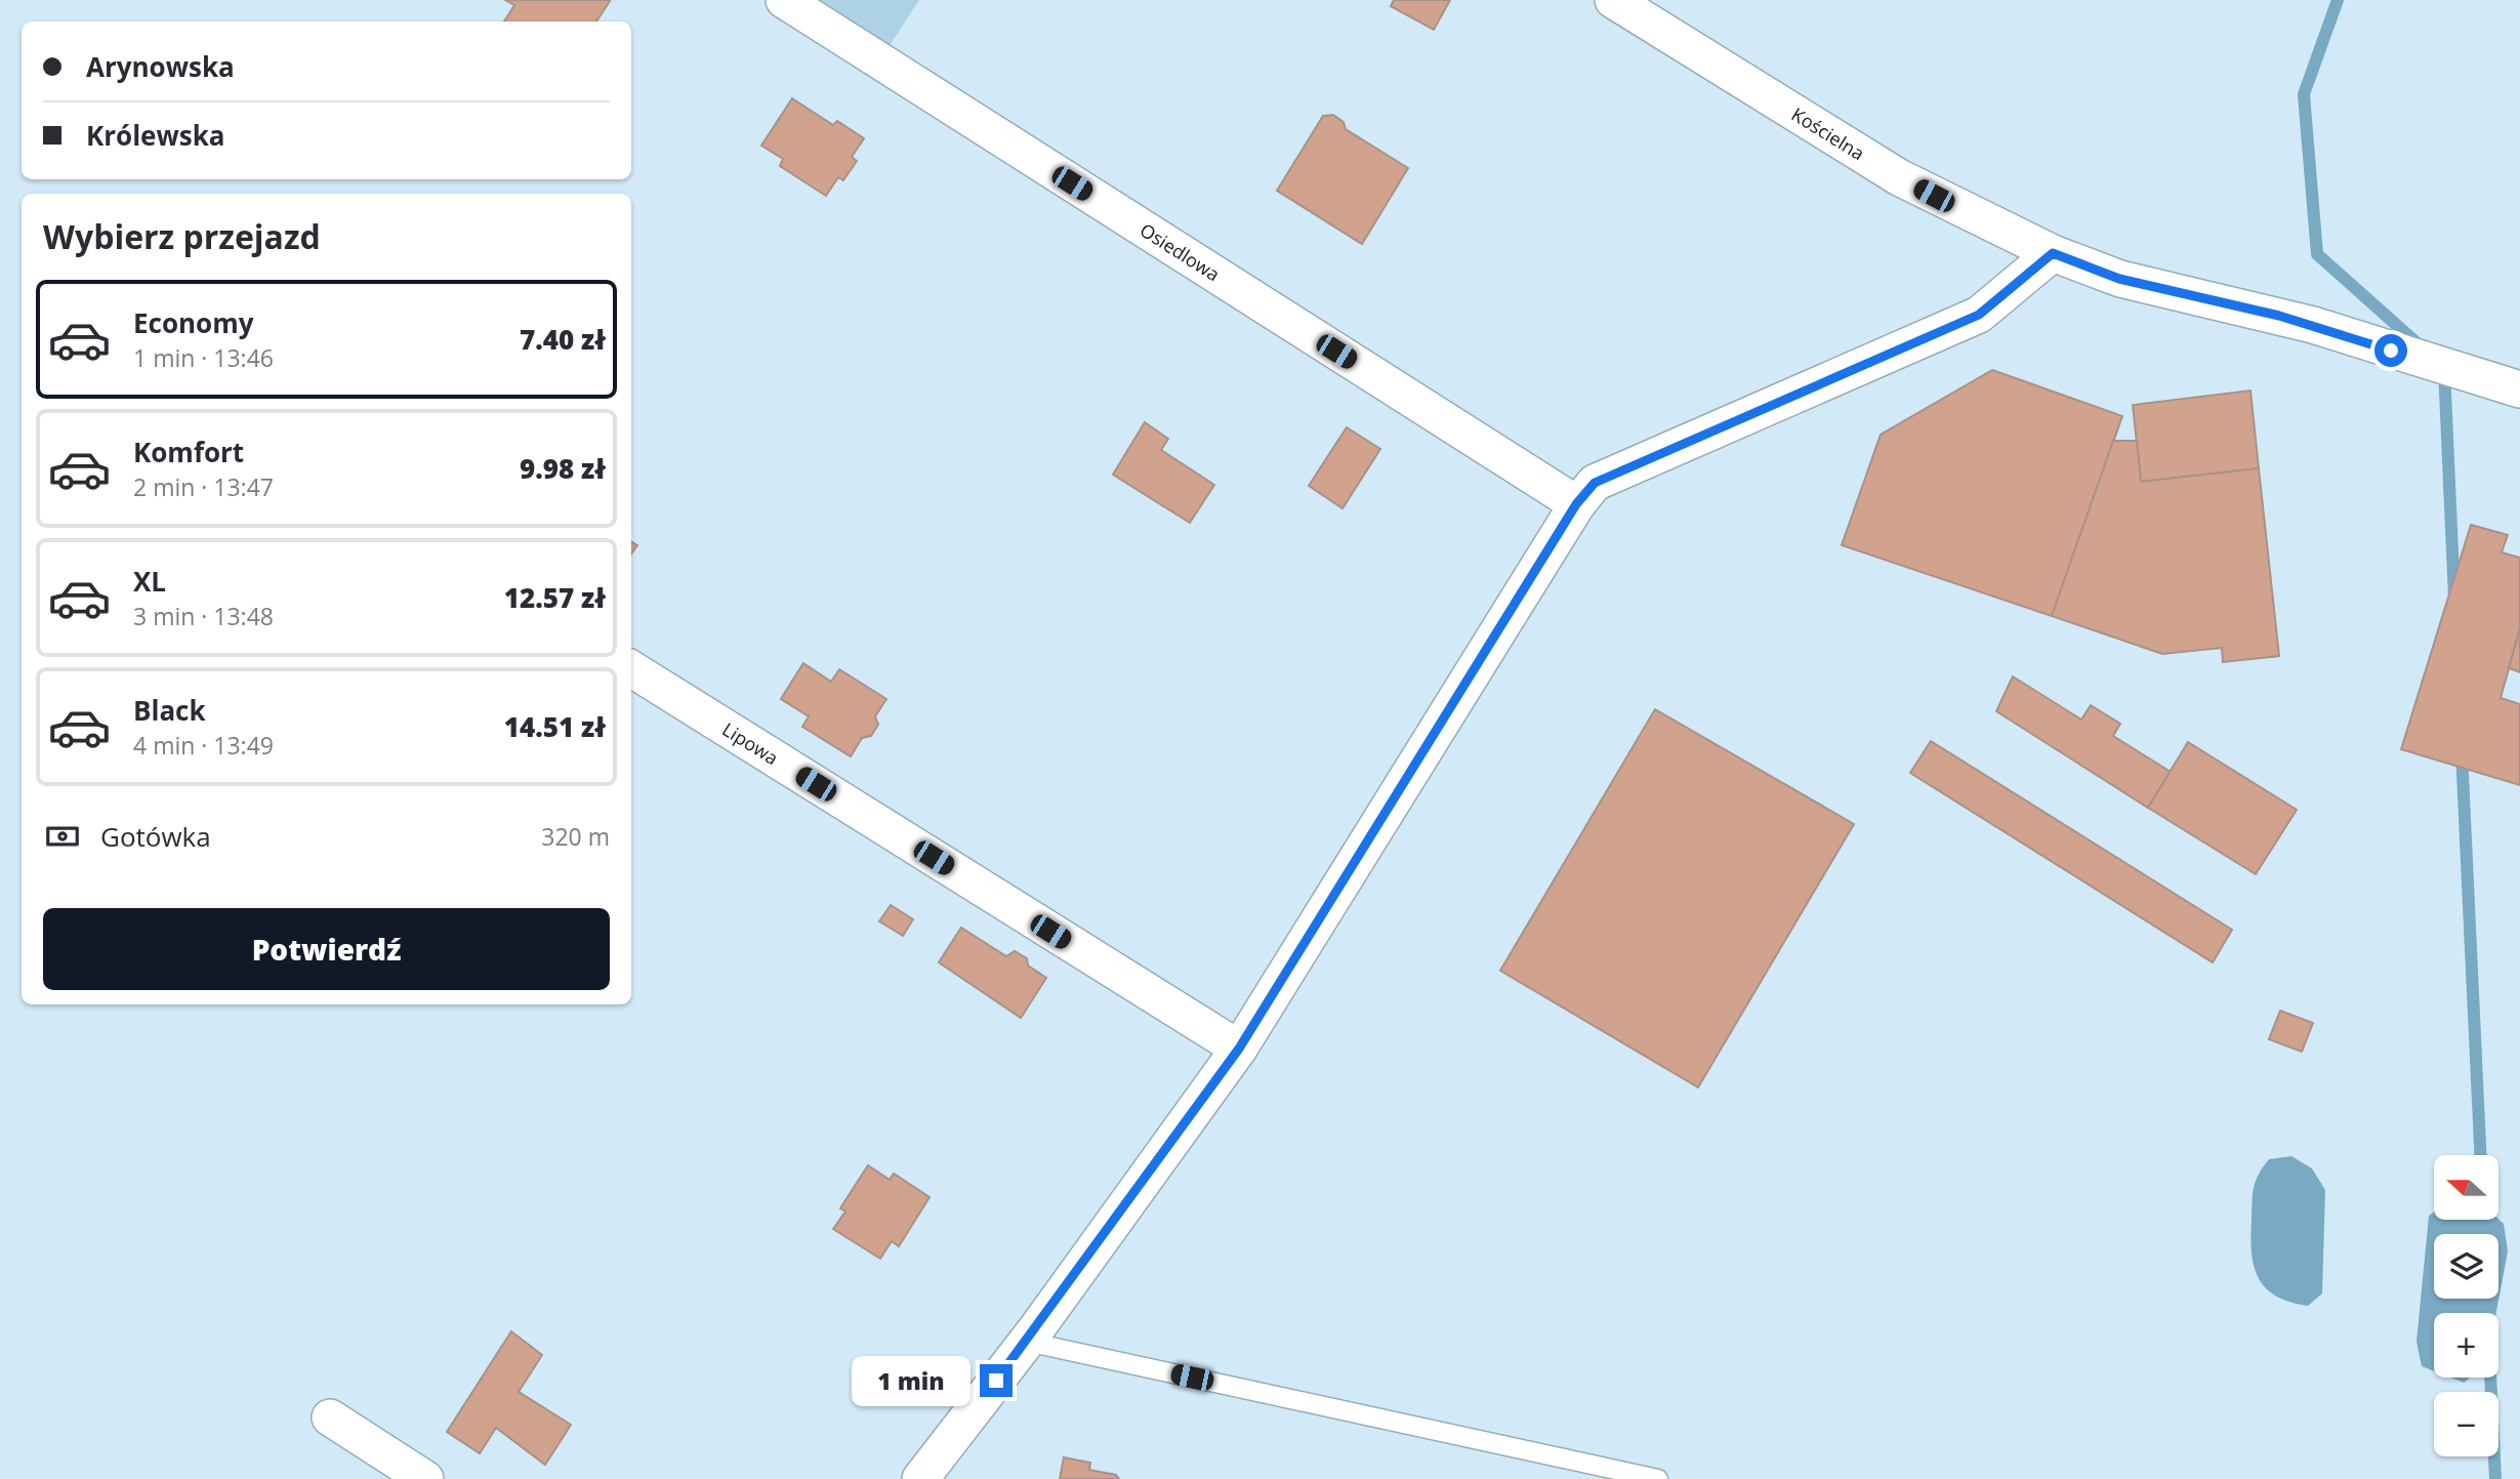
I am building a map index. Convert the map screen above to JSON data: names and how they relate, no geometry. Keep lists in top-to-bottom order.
{
  "streets": {
    "street": ["Kościelna", "Osiedlowa", "Lipowa"]
  },
  "north": "left",
  "page": {
    "banner": ["Arynowska", "Królewska"],
    "heading": "Wybierz przejazd",
    "list": [
      {
        "name": "Economy",
        "note": "1 min · 13:46",
        "value": "7.40 zł"
      },
      {
        "name": "Komfort",
        "note": "2 min · 13:47",
        "value": "9.98 zł"
      },
      {
        "name": "XL",
        "note": "3 min · 13:48",
        "value": "12.57 zł"
      },
      {
        "name": "Black",
        "note": "4 min · 13:49",
        "value": "14.51 zł"
      }
    ],
    "pay": ["Gotówka", "320 m"],
    "buttons": "Potwierdź",
    "map_buttons": ["+", "−"],
    "bubble": "1 min"
  }
}
